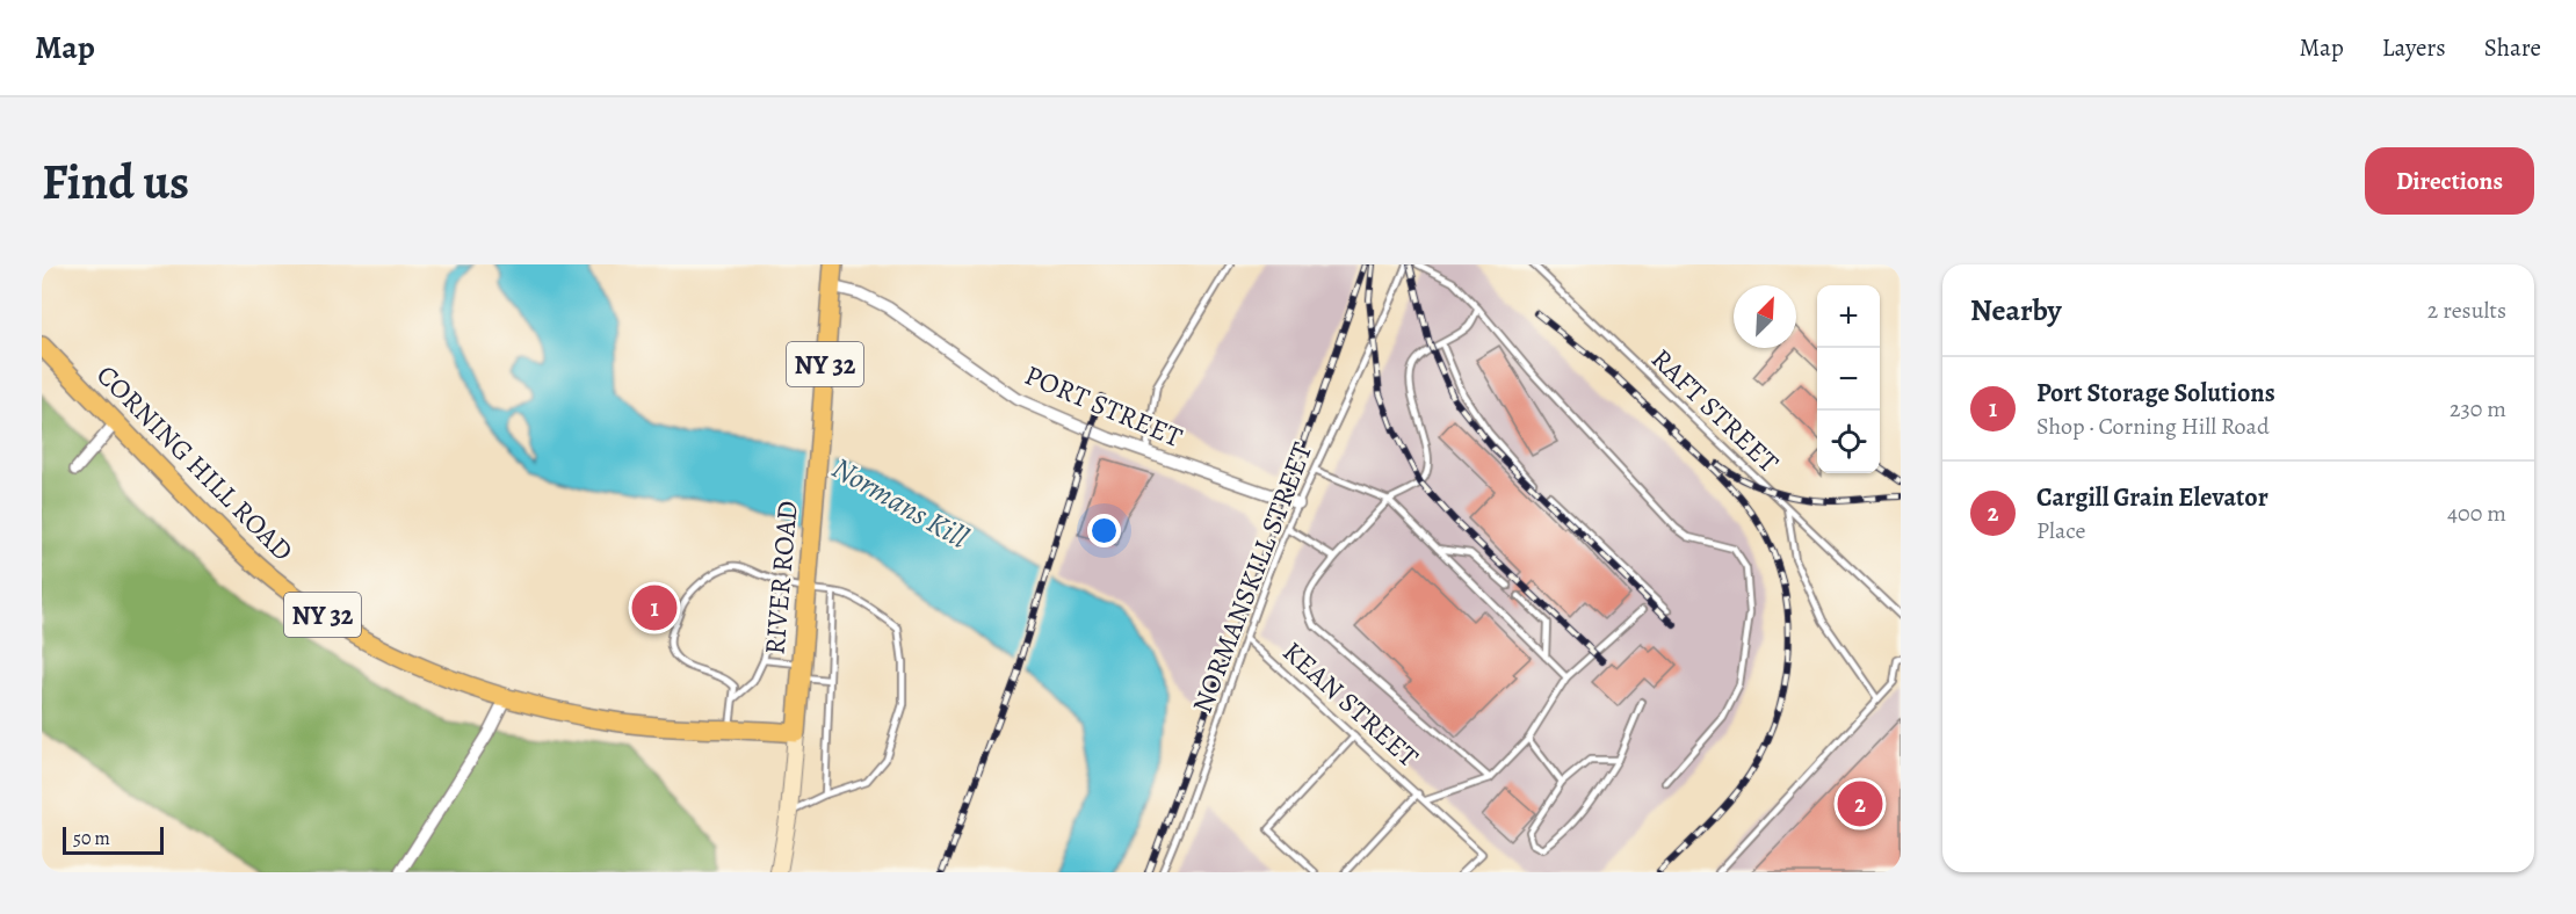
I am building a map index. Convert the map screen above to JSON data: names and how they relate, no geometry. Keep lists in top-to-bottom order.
{
  "streets": {
    "main road": ["NY 32", "CORNING HILL ROAD", "RIVER ROAD"],
    "street": ["PORT STREET"],
    "lane": ["RAFT STREET", "NORMANSKILL STREET", "KEAN STREET"]
  },
  "crossings": [
    ["NY 32", "PORT STREET"],
    ["NY 32", "RIVER ROAD"],
    ["PORT STREET", "RIVER ROAD"],
    ["PORT STREET", "NORMANSKILL STREET"],
    ["CORNING HILL ROAD", "RIVER ROAD"],
    ["NORMANSKILL STREET", "KEAN STREET"]
  ],
  "water": ["Normans Kill"],
  "scale_bar": "50 m",
  "north": "top right",
  "page": {
    "header": "Map",
    "nav": ["Map", "Layers", "Share"],
    "buttons": "Directions",
    "title": "Find us",
    "heading": ["Nearby", "2 results"],
    "map_buttons": ["+", "−"],
    "list": [
      {
        "mark": "1",
        "name": "Port Storage Solutions",
        "note": "Shop · Corning Hill Road",
        "value": "230 m"
      },
      {
        "mark": "2",
        "name": "Cargill Grain Elevator",
        "note": "Place",
        "value": "400 m"
      }
    ],
    "pins": ["1", "2"],
    "scale": "50 m"
  }
}
